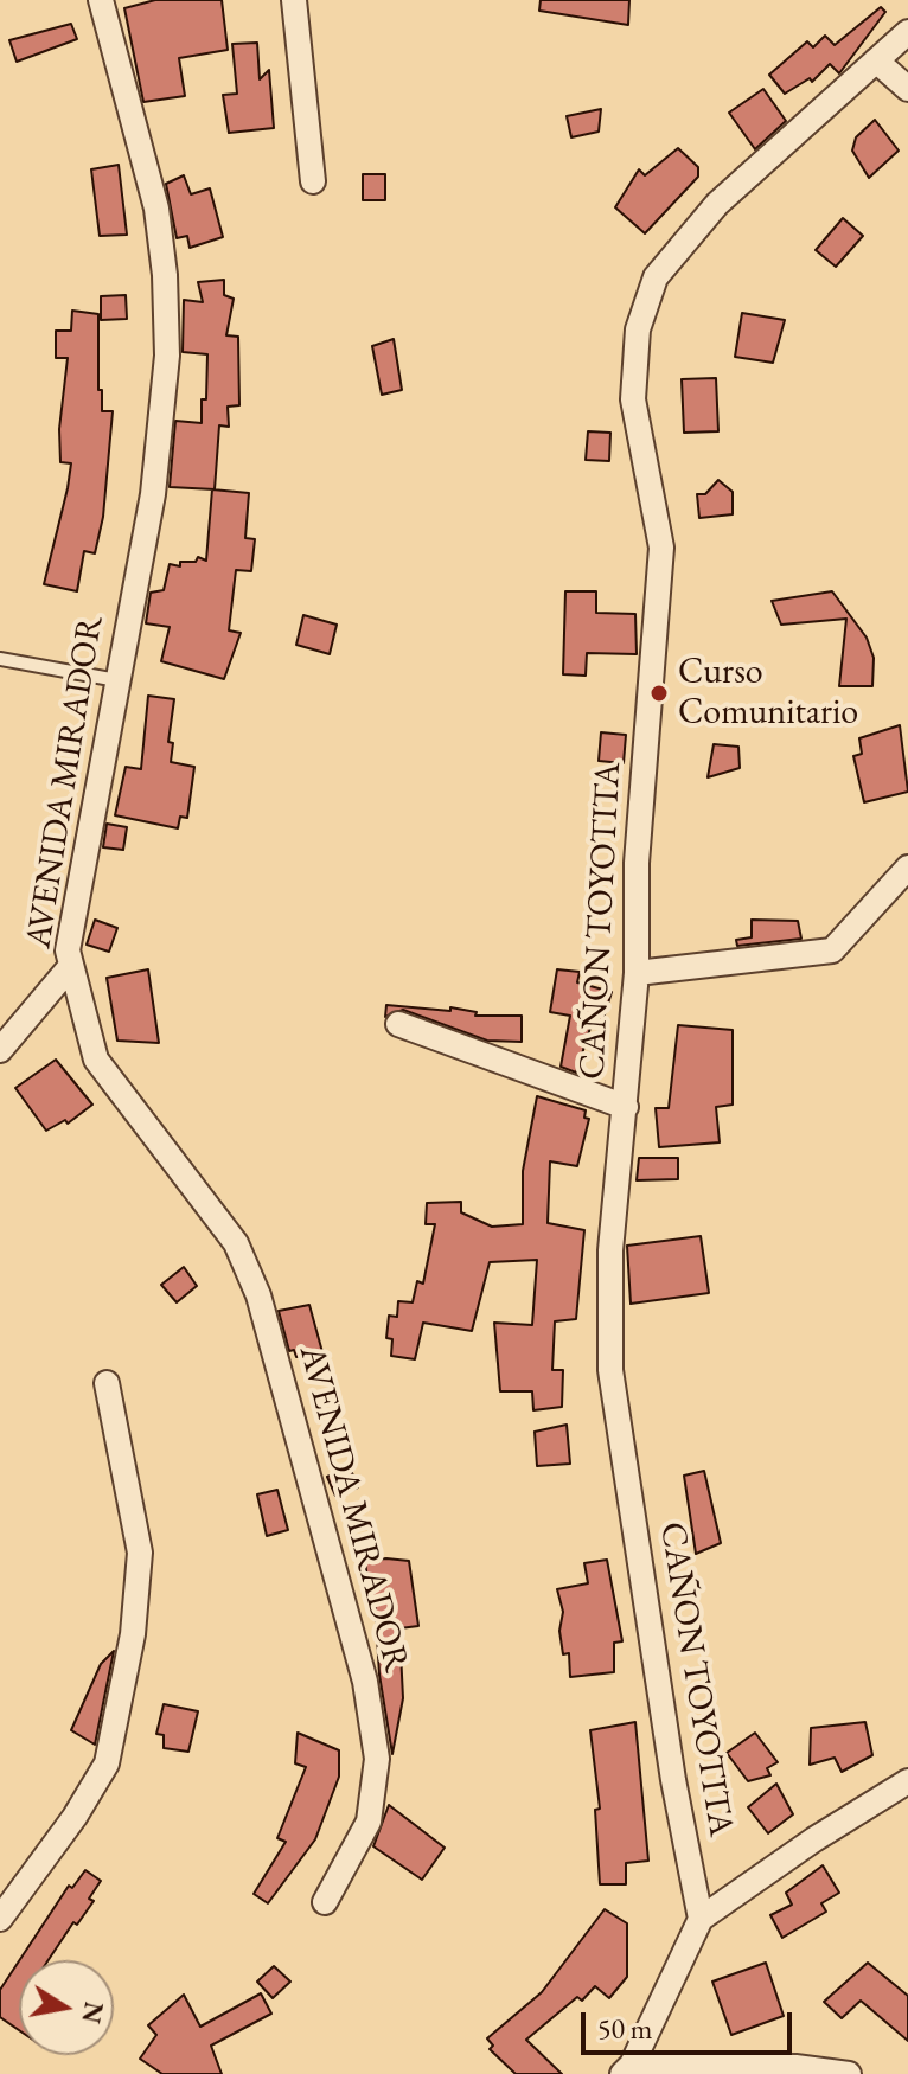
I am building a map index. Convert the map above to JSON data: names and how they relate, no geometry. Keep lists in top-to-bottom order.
{
  "streets": {
    "street": ["AVENIDA MIRADOR", "CAÑON TOYOTITA"]
  },
  "places": ["Curso Comunitario"],
  "scale_bar": "50 m",
  "north": "right"
}
